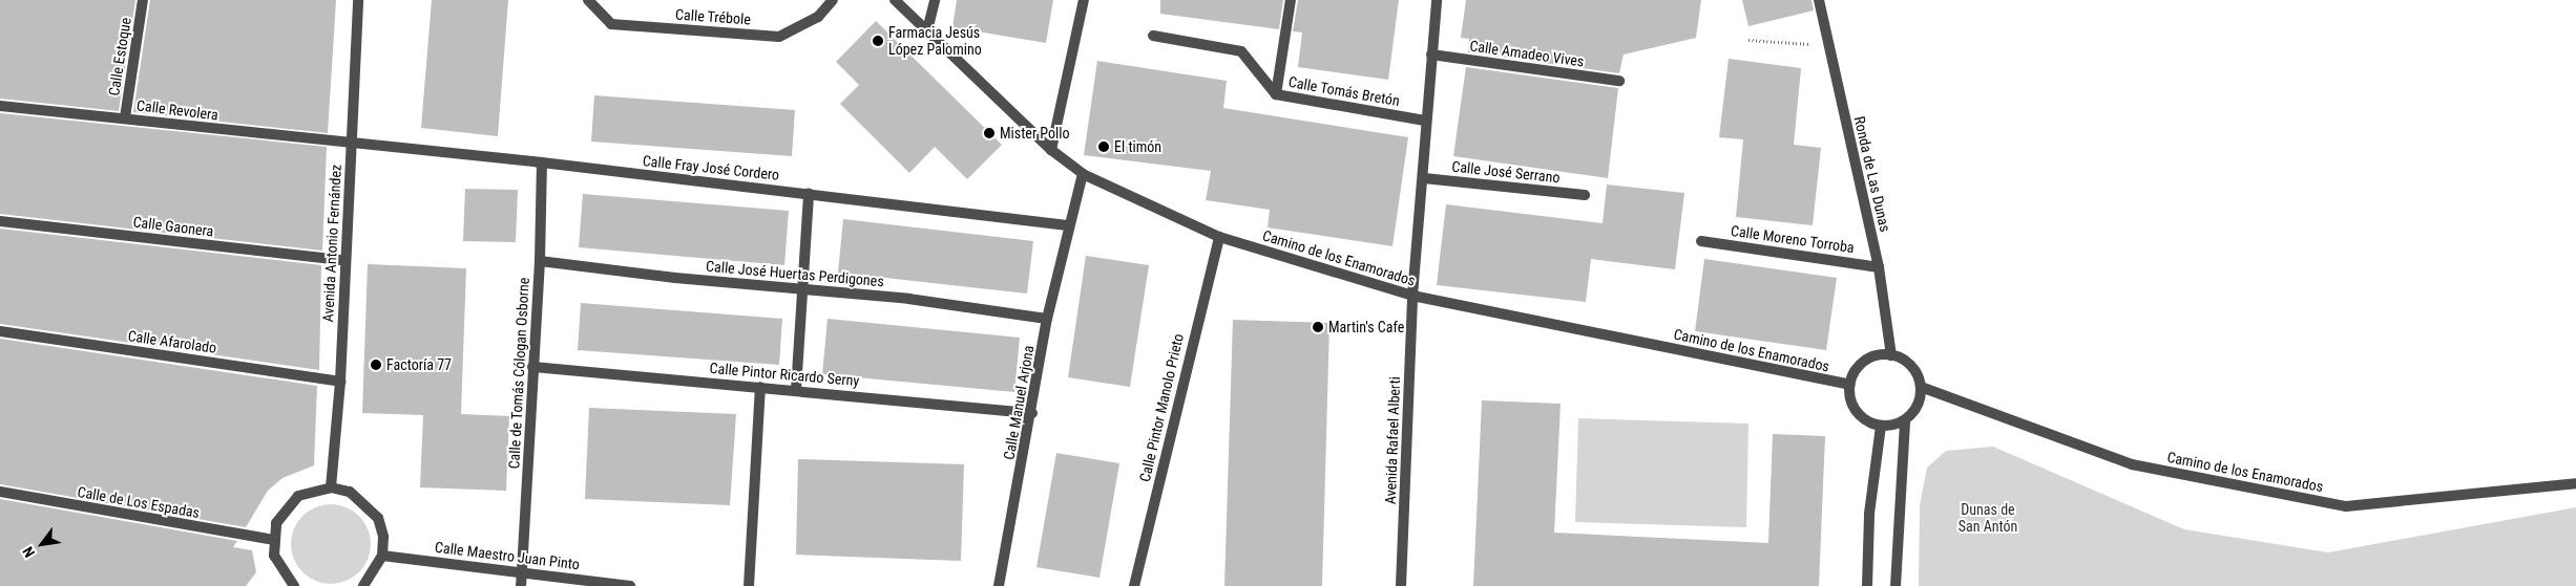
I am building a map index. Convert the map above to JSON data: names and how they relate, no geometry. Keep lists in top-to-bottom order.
{
  "streets": {
    "street": [
      "Calle Trébole",
      "Calle Amadeo Vives",
      "Calle Estoque",
      "Calle Tomás Bretón",
      "Calle Revolera",
      "Calle Fray José Cordero",
      "Calle José Serrano",
      "Ronda de Las Dunas",
      "Calle Gaonera",
      "Calle Moreno Torroba",
      "Avenida Antonio Fernández",
      "Camino de los Enamorados",
      "Calle José Huertas Perdigones",
      "Calle Afarolado",
      "Calle de Tomás Cólogan Osborne",
      "Calle Pintor Ricardo Serny",
      "Calle Manuel Arjona",
      "Calle Pintor Manolo Prieto",
      "Avenida Rafael Alberti",
      "Calle de Los Espadas",
      "Calle Maestro Juan Pinto"
    ]
  },
  "crossings": [
    ["Calle Amadeo Vives", "Avenida Rafael Alberti"],
    ["Calle Estoque", "Calle Revolera"],
    ["Calle Tomás Bretón", "Avenida Rafael Alberti"],
    ["Calle Revolera", "Calle Fray José Cordero"],
    ["Calle Revolera", "Avenida Antonio Fernández"],
    ["Calle Fray José Cordero", "Avenida Antonio Fernández"],
    ["Calle Fray José Cordero", "Calle de Tomás Cólogan Osborne"],
    ["Calle Fray José Cordero", "Calle Manuel Arjona"],
    ["Calle José Serrano", "Avenida Rafael Alberti"],
    ["Ronda de Las Dunas", "Calle Moreno Torroba"],
    ["Ronda de Las Dunas", "Camino de los Enamorados"],
    ["Calle Gaonera", "Avenida Antonio Fernández"],
    ["Avenida Antonio Fernández", "Calle Afarolado"],
    ["Camino de los Enamorados", "Calle Manuel Arjona"],
    ["Camino de los Enamorados", "Calle Pintor Manolo Prieto"],
    ["Camino de los Enamorados", "Avenida Rafael Alberti"],
    ["Calle José Huertas Perdigones", "Calle de Tomás Cólogan Osborne"],
    ["Calle José Huertas Perdigones", "Calle Manuel Arjona"],
    ["Calle de Tomás Cólogan Osborne", "Calle Pintor Ricardo Serny"],
    ["Calle de Tomás Cólogan Osborne", "Calle Maestro Juan Pinto"],
    ["Calle Pintor Ricardo Serny", "Calle Manuel Arjona"]
  ],
  "parks": ["Dunas de San Antón"],
  "places": [
    "Farmacia Jesús López Palomino",
    "Mister Pollo",
    "El timón",
    "Martin's Cafe",
    "Factoría 77"
  ],
  "north": "bottom left"
}
